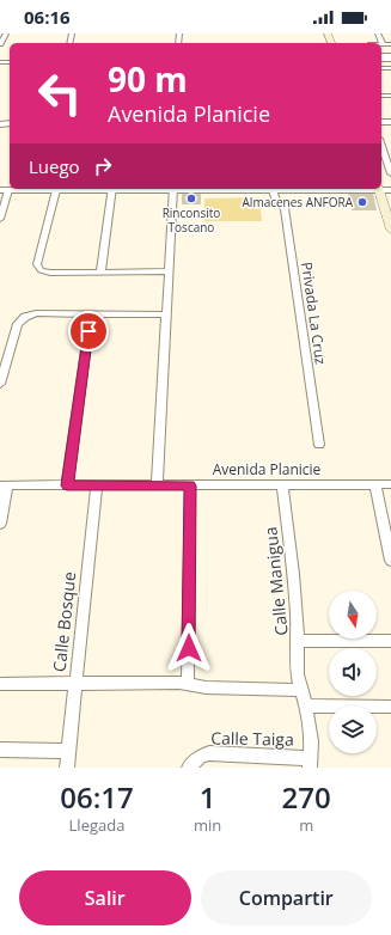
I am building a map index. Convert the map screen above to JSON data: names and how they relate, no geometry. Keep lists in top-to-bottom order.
{
  "streets": {
    "street": [
      "Privada La Cruz",
      "Avenida Planicie",
      "Calle Manigua",
      "Calle Bosque",
      "Calle Taiga"
    ]
  },
  "crossings": [
    ["Avenida Planicie", "Calle Manigua"],
    ["Avenida Planicie", "Calle Bosque"]
  ],
  "places": ["Rinconsito Toscano", "Almacenes ANFORA"],
  "north": "bottom",
  "page": {
    "status": "06:16",
    "turn": ["90 m", "Avenida Planicie"],
    "then": "Luego",
    "eta": [
      "06:17",
      "Llegada",
      "1",
      "min",
      "270",
      "m"
    ],
    "buttons": ["Salir", "Compartir"]
  }
}
